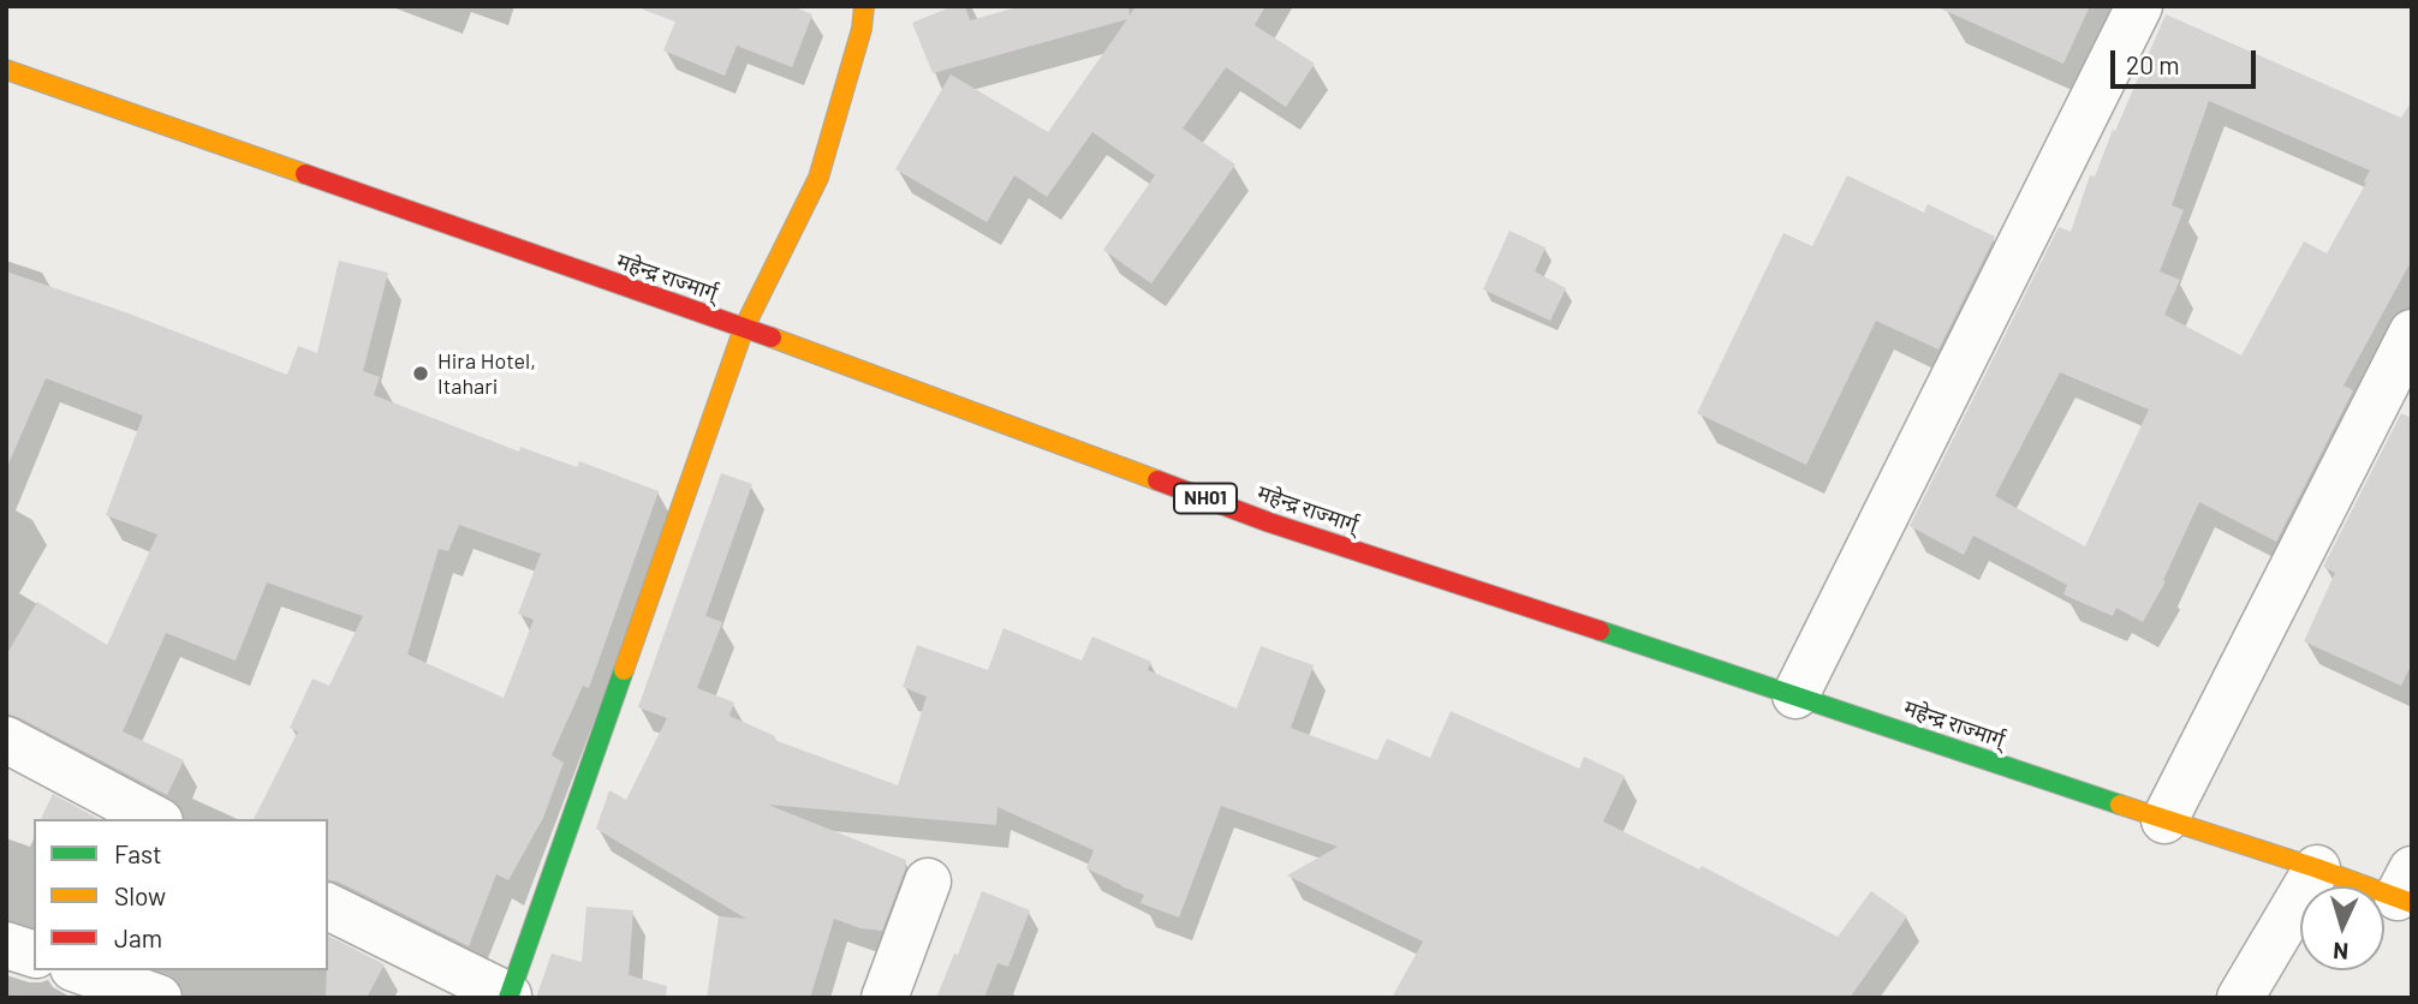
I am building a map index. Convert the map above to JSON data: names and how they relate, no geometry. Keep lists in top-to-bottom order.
{
  "streets": {
    "main road": ["महेन्द्र राज्मार्ग्", "NH01"]
  },
  "places": ["Hira Hotel, Itahari"],
  "legend": ["Fast", "Slow", "Jam"],
  "scale_bar": "20 m",
  "north": "bottom"
}
